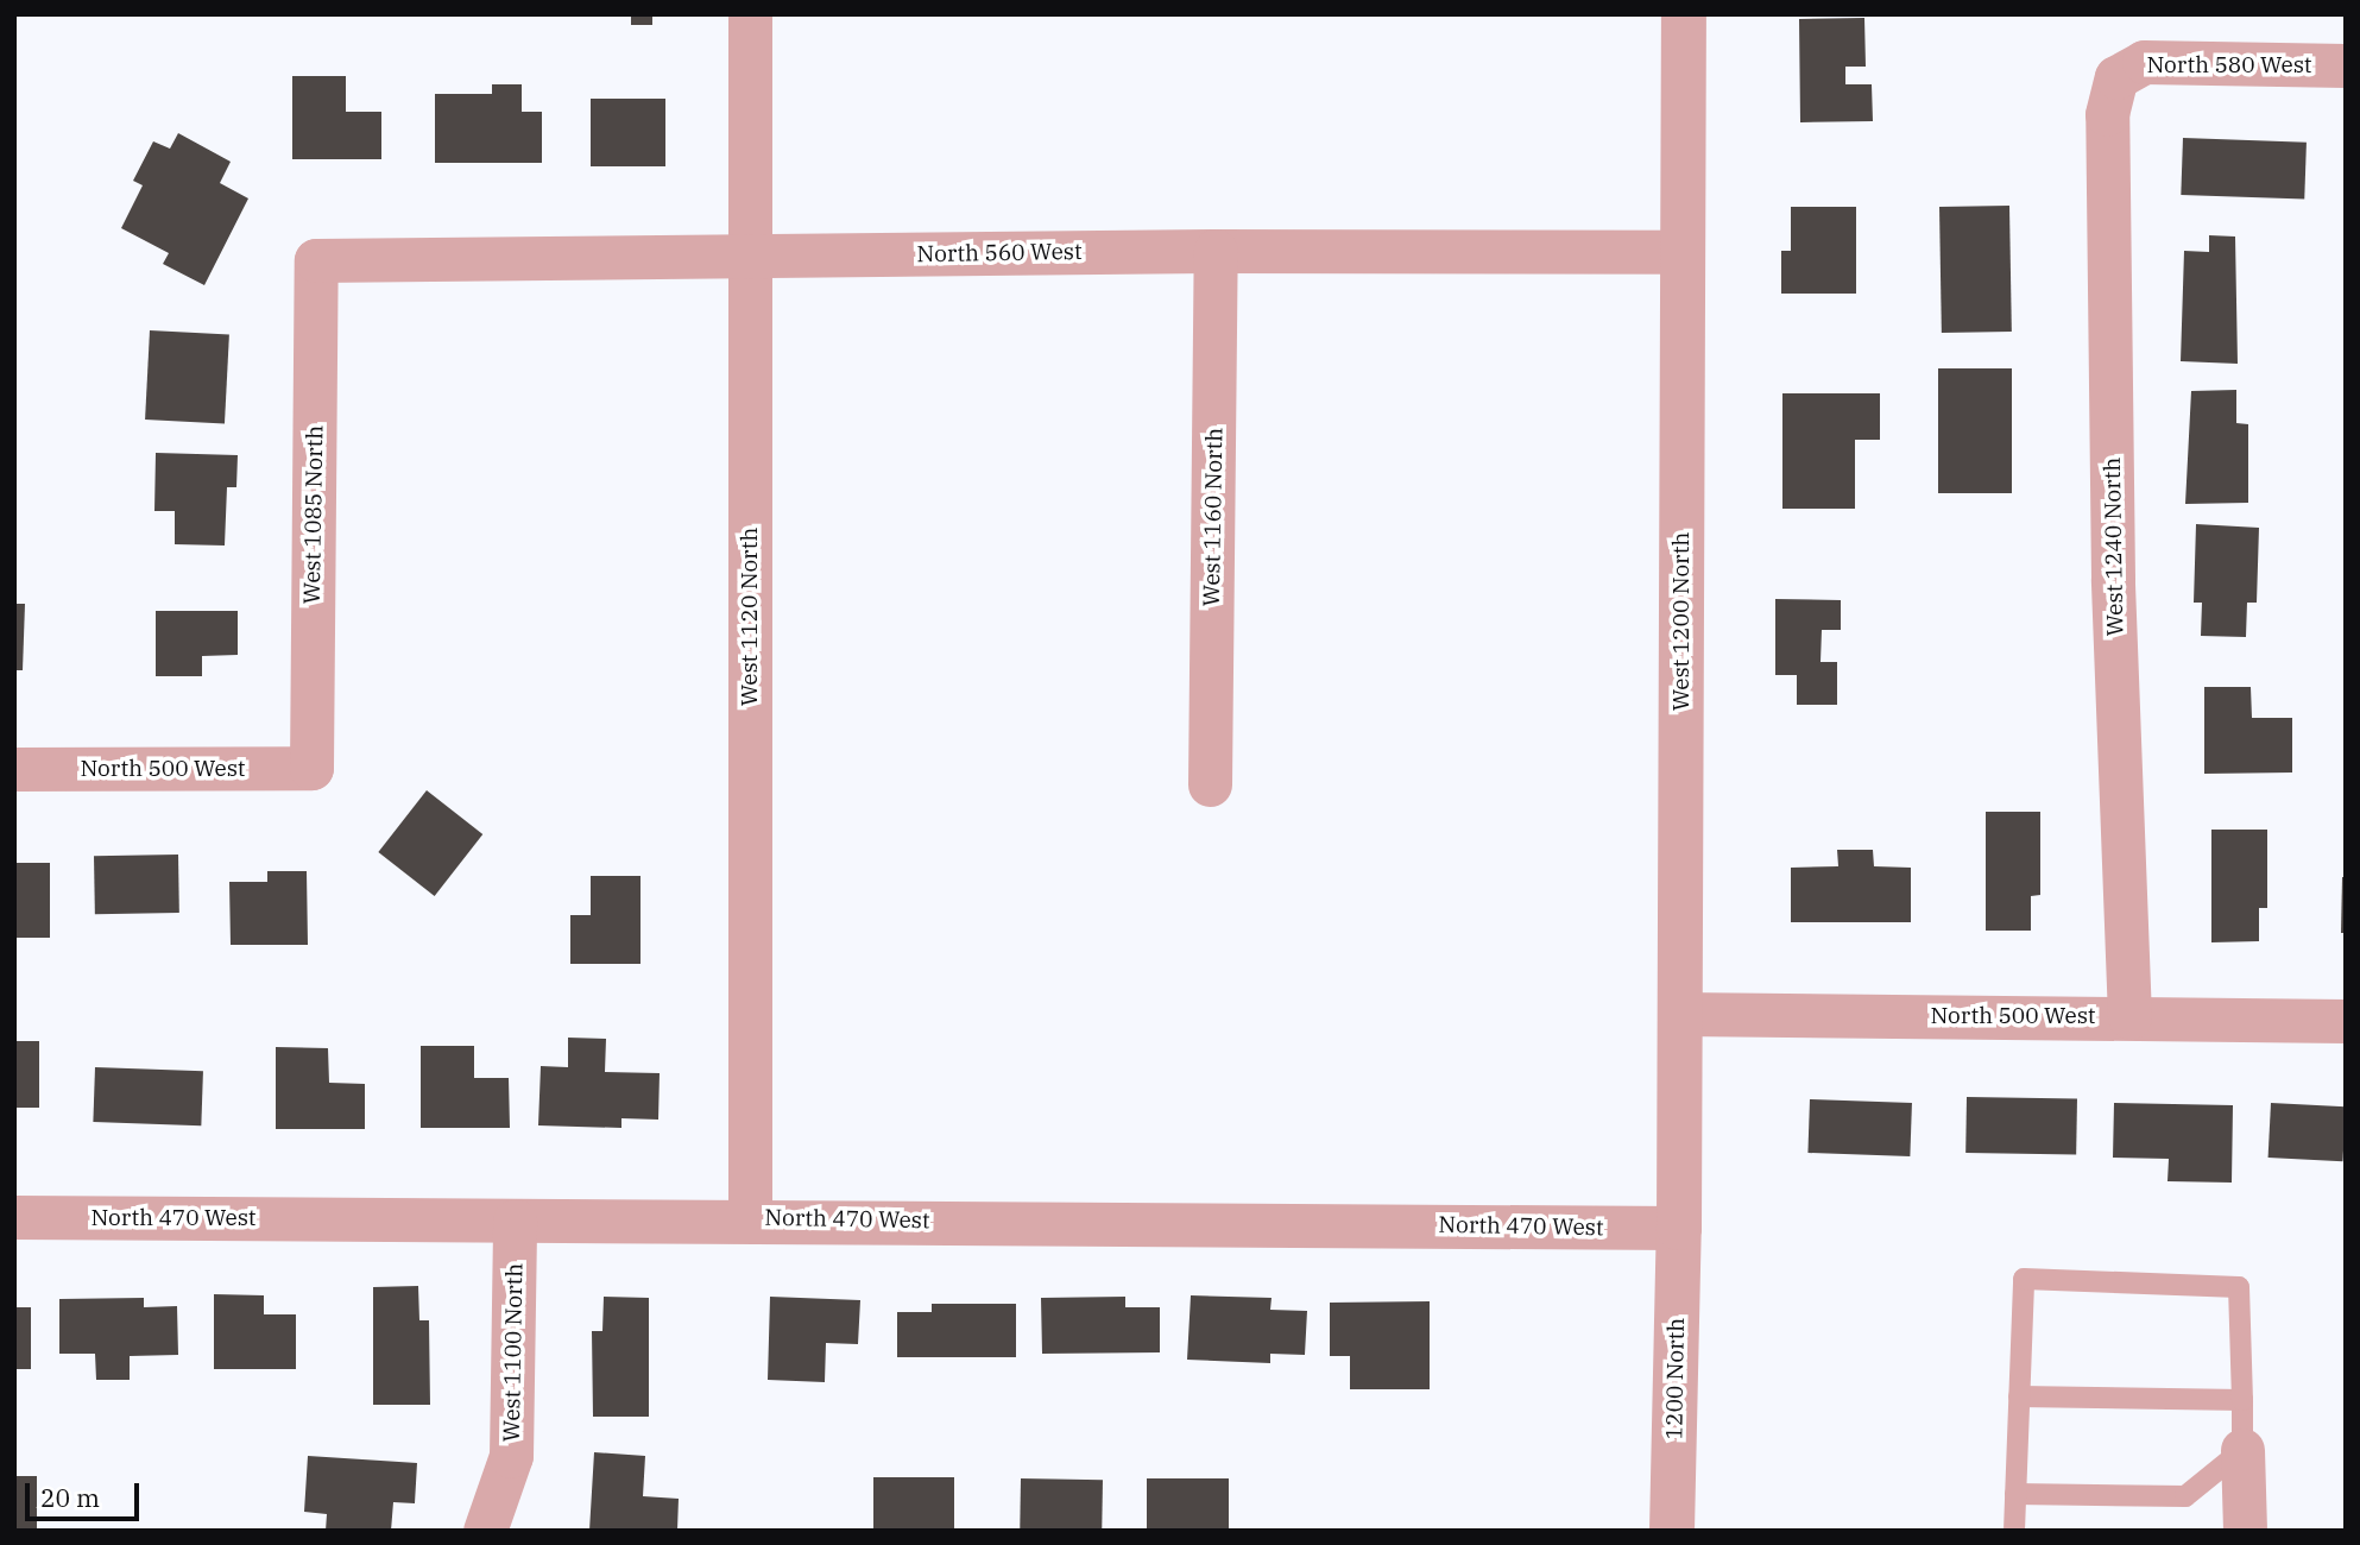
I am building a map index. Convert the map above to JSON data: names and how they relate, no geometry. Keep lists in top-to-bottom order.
{
  "streets": {
    "street": [
      "North 580 West",
      "North 560 West",
      "West 1085 North",
      "West 1160 North",
      "West 1240 North",
      "West 1120 North",
      "West 1200 North",
      "North 500 West",
      "North 470 West",
      "West 1100 North",
      "1200 North"
    ]
  },
  "crossings": [
    ["North 580 West", "West 1240 North"],
    ["North 560 West", "West 1085 North"],
    ["North 560 West", "West 1160 North"],
    ["North 560 West", "West 1120 North"],
    ["North 560 West", "West 1200 North"],
    ["West 1085 North", "North 500 West"],
    ["West 1240 North", "North 500 West"],
    ["West 1120 North", "North 470 West"],
    ["West 1200 North", "North 500 West"],
    ["West 1200 North", "North 470 West"],
    ["West 1200 North", "1200 North"],
    ["North 470 West", "West 1100 North"],
    ["North 470 West", "1200 North"]
  ],
  "scale_bar": "20 m"
}
